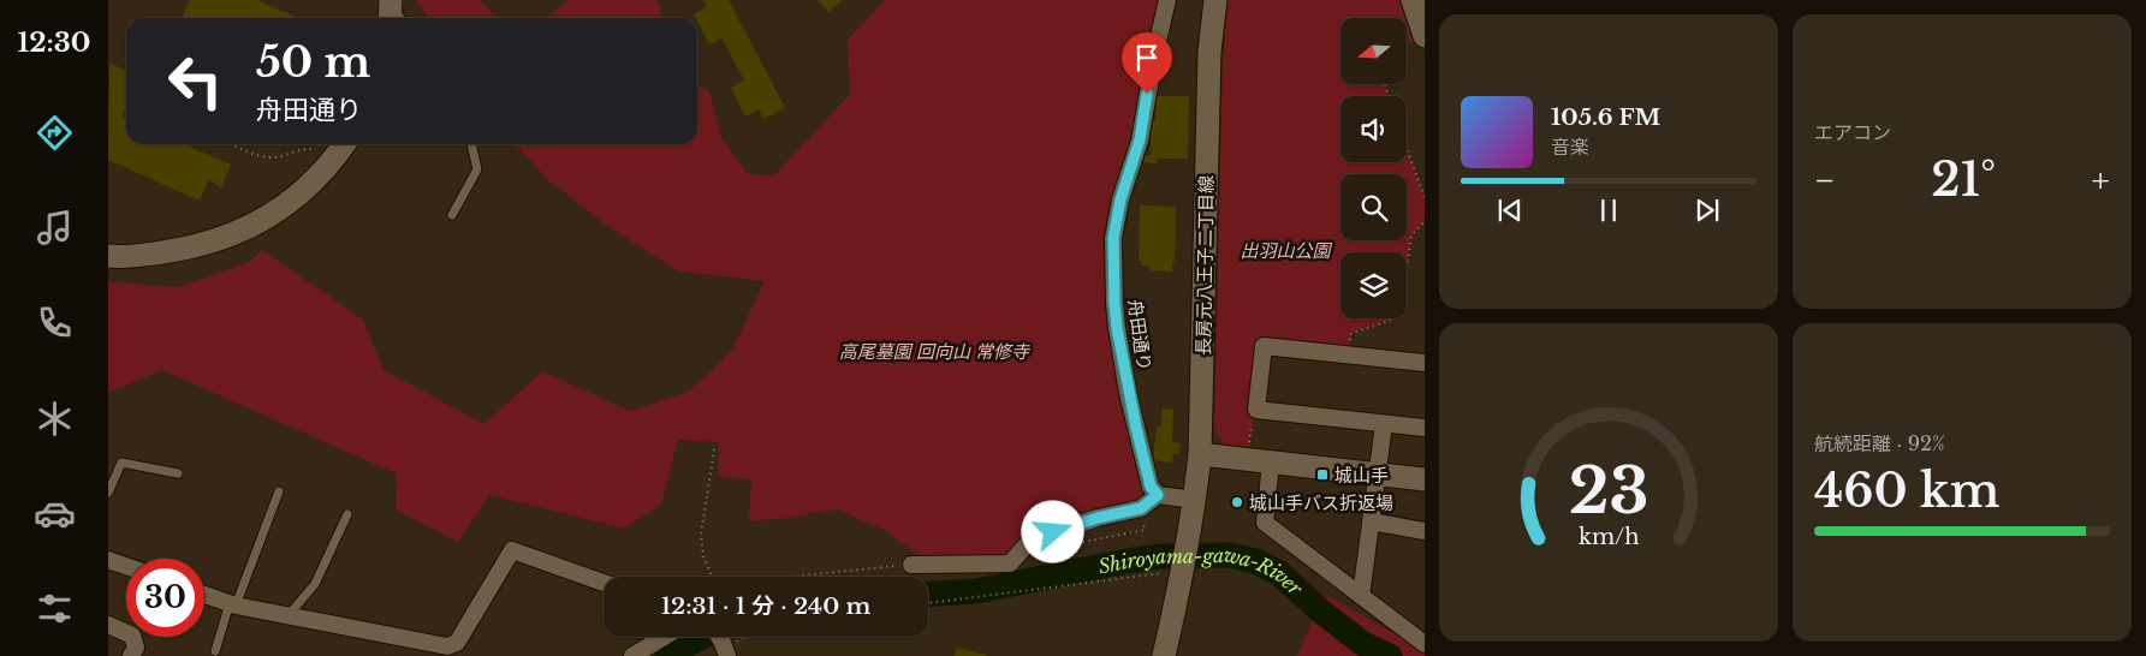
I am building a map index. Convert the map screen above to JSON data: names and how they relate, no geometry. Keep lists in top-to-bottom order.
{
  "streets": {
    "street": ["長房元八王子二丁目線", "舟田通り"]
  },
  "water": ["Shiroyama-gawa-River"],
  "parks": ["出羽山公園", "高尾墓園 回向山 常修寺"],
  "places": {
    "transit": ["城山手"],
    "other": ["城山手バス折返場"]
  },
  "north": "left",
  "page": {
    "tabs": "12:30",
    "tile": [
      "エアコン",
      ["航続距離 · 92%", "460 km"]
    ],
    "turn": ["50 m", "舟田通り"],
    "song": ["105.6 FM", "音楽"],
    "heat": ["−", "21°", "+"],
    "limit": "30",
    "trip": "12:31 · 1 分 · 240 m",
    "gauge": ["23", "km/h"]
  }
}
